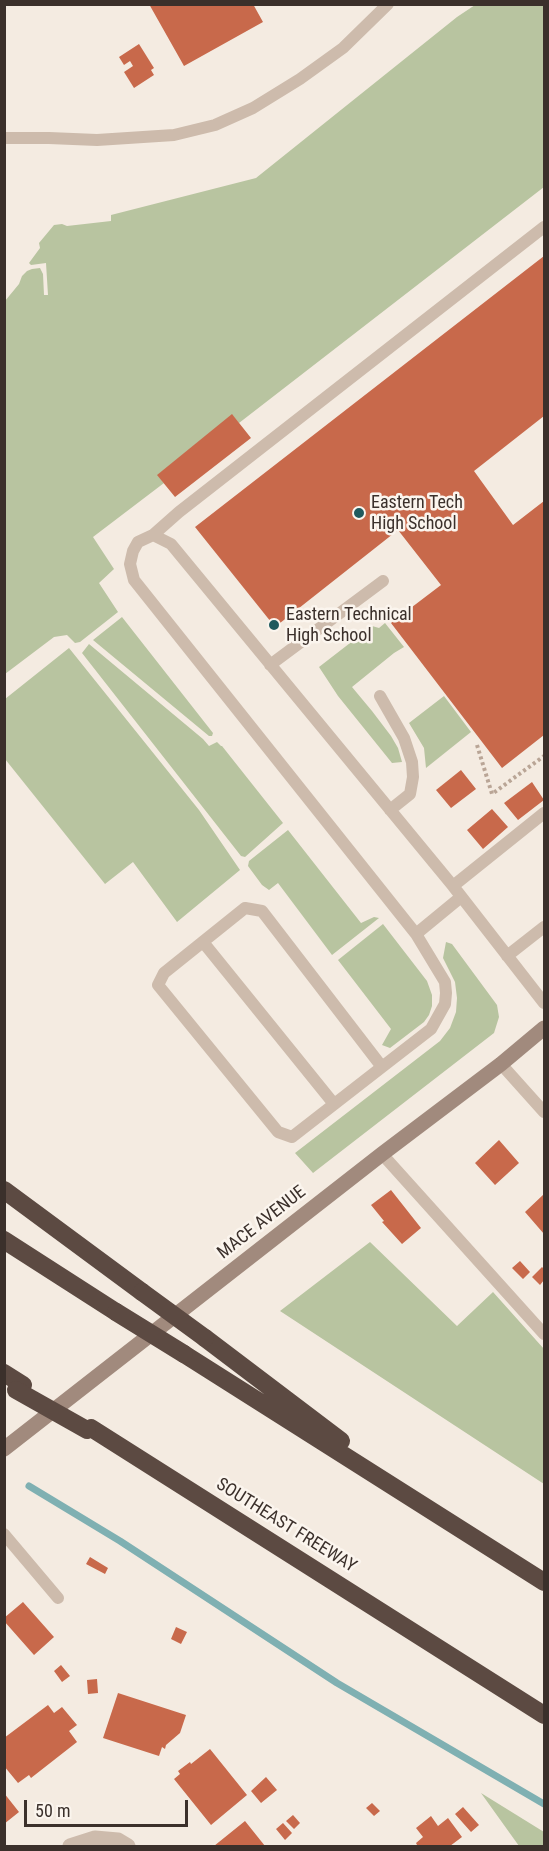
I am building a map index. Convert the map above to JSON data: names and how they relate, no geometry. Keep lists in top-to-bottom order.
{
  "streets": {
    "highway": ["SOUTHEAST FREEWAY"],
    "main road": ["MACE AVENUE"]
  },
  "places": ["Eastern Tech High School", "Eastern Technical High School"],
  "scale_bar": "50 m"
}
